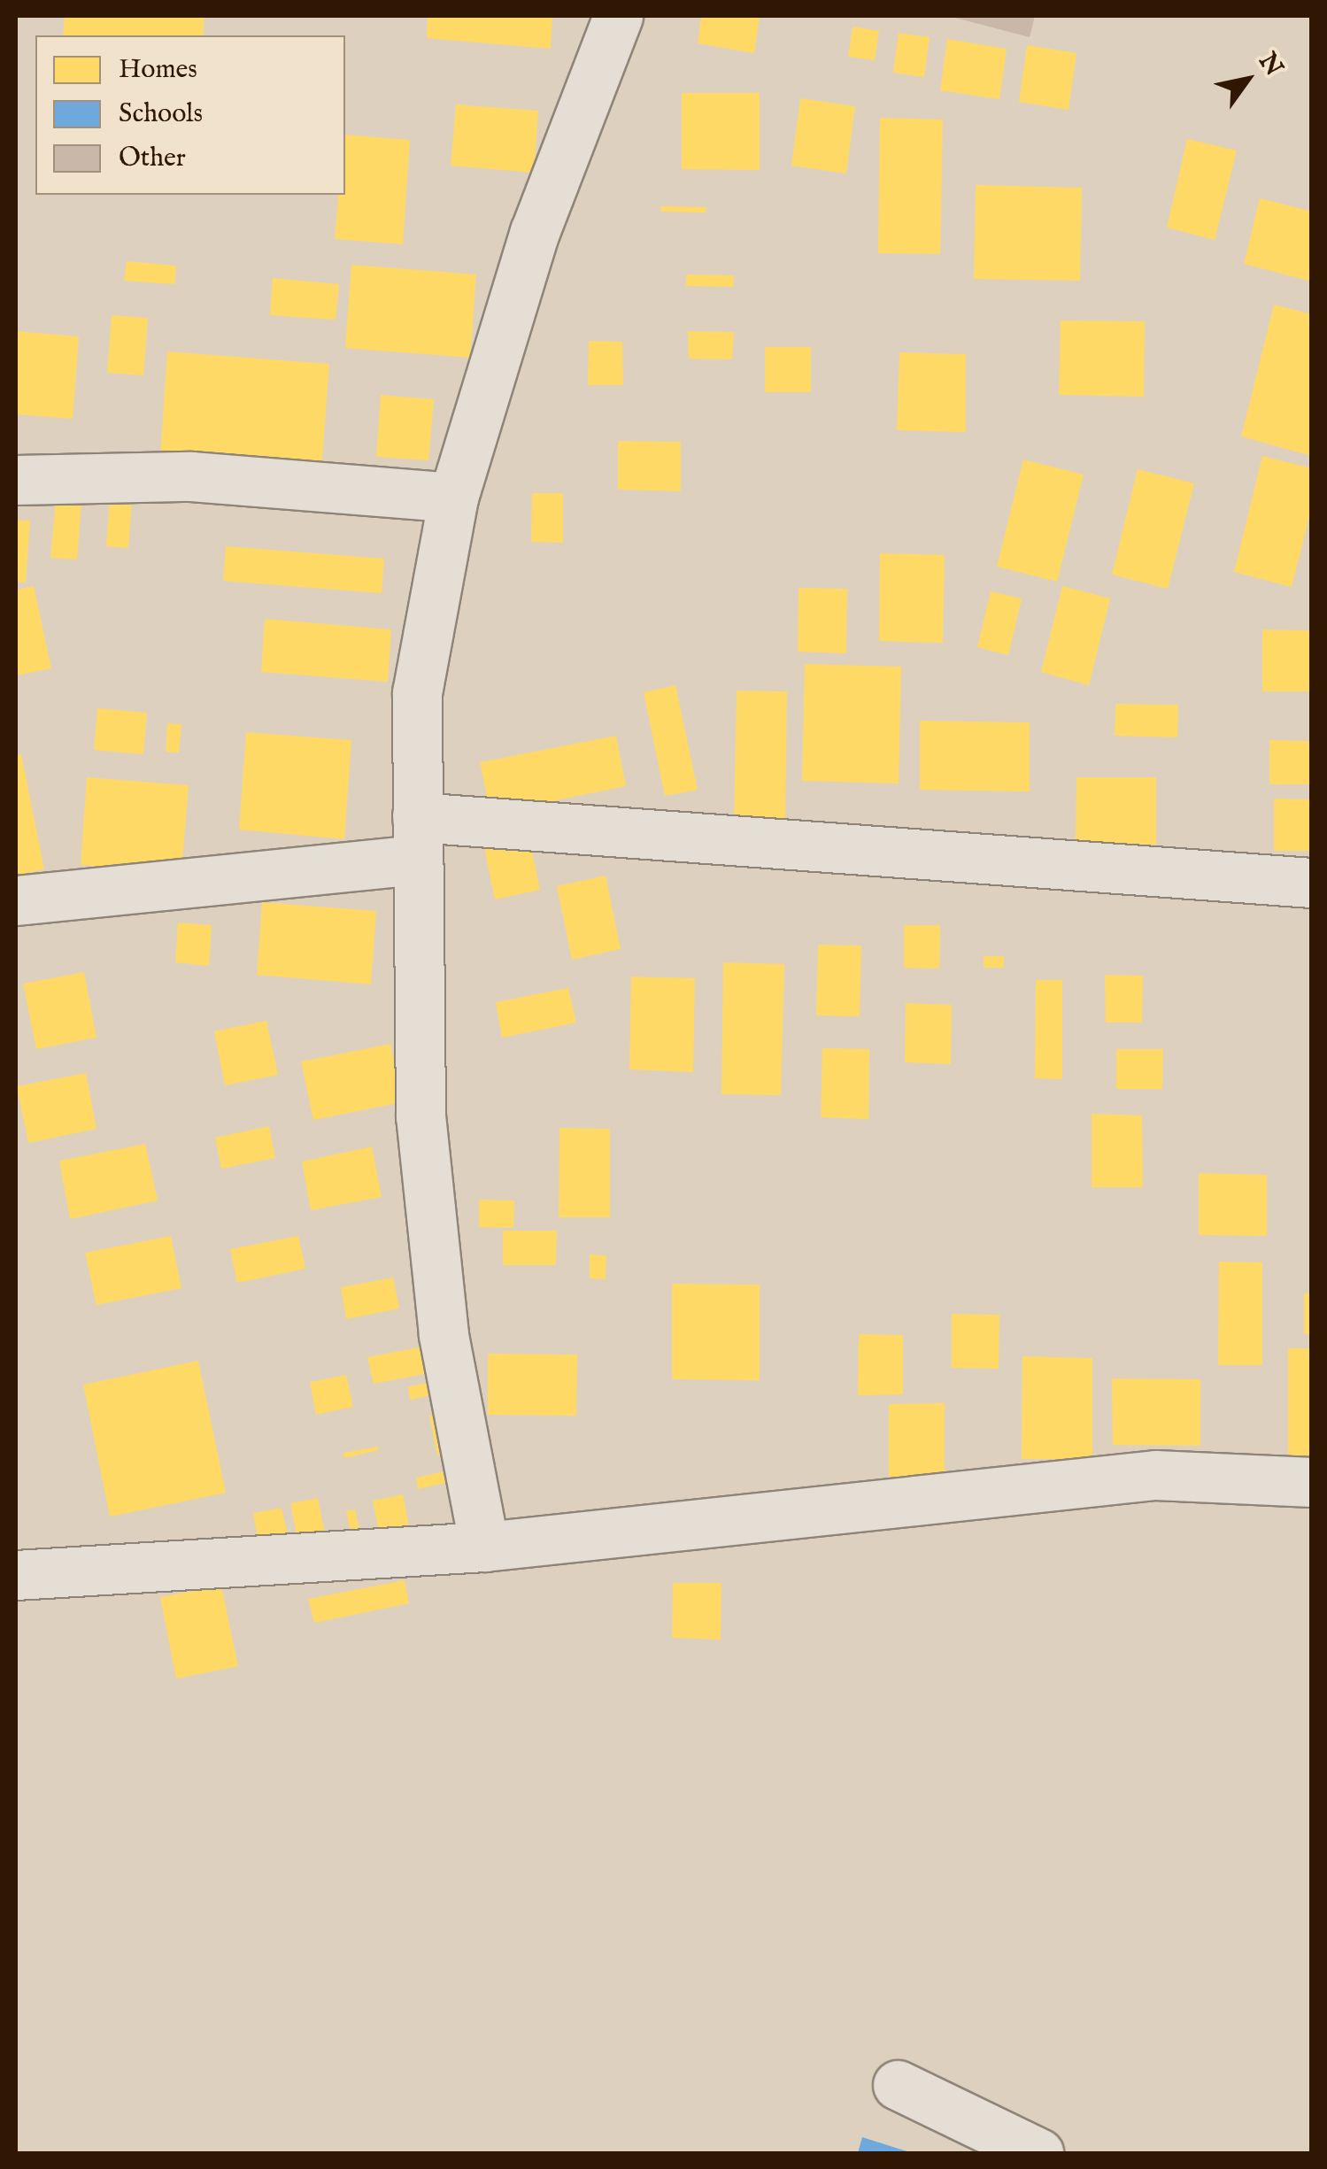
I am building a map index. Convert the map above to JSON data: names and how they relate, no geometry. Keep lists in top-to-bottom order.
{
  "legend": ["Homes", "Schools", "Other"],
  "north": "top right"
}
